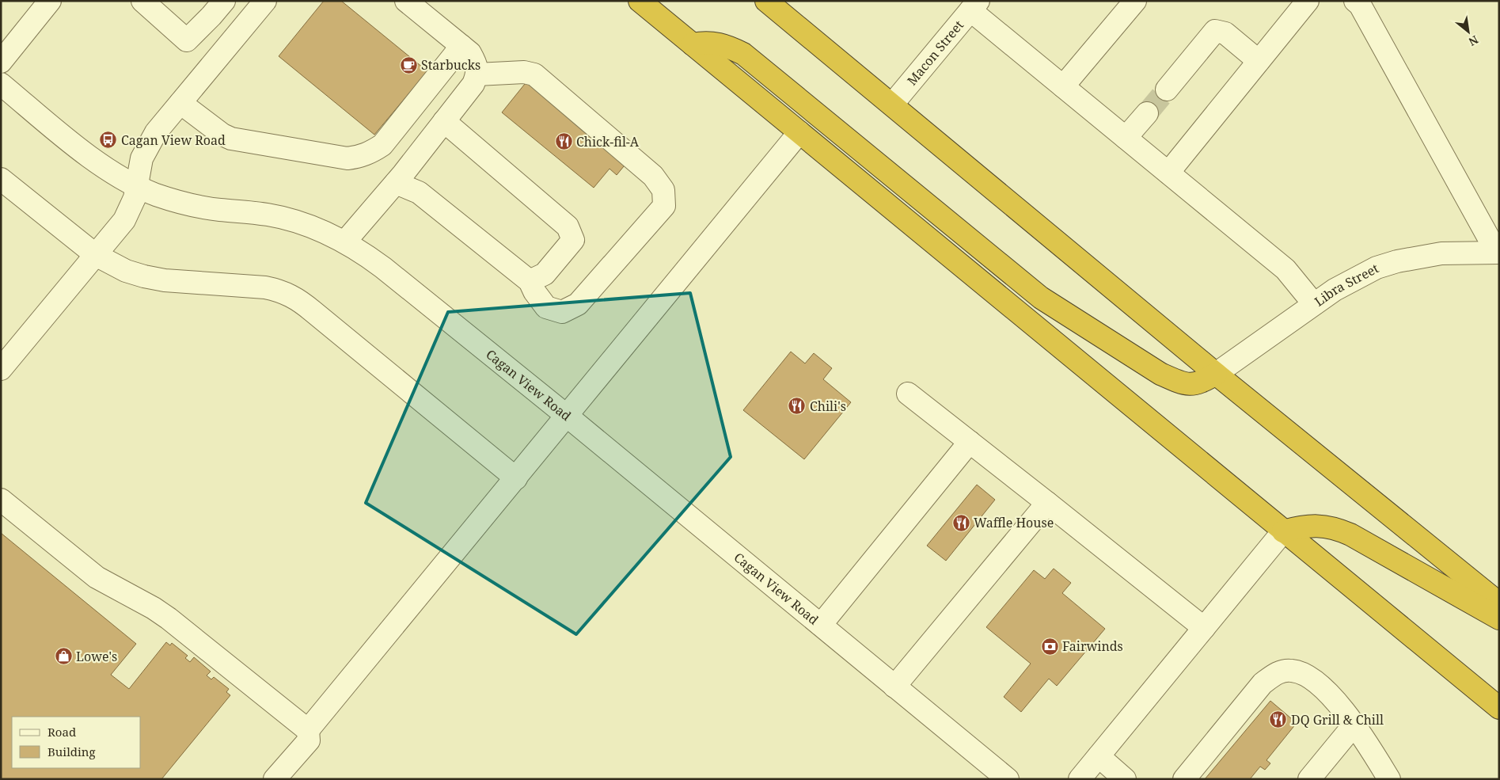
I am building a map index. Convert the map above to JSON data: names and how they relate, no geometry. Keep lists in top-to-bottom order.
{
  "streets": {
    "street": ["Macon Street", "Libra Street", "Cagan View Road"]
  },
  "places": {
    "cafe": ["Starbucks"],
    "bus stop": ["Cagan View Road"],
    "restaurant": [
      "Chick-fil-A",
      "Chili's",
      "Waffle House",
      "DQ Grill & Chill"
    ],
    "bank": ["Fairwinds"],
    "shop": ["Lowe's"]
  },
  "legend": ["Road", "Building"],
  "north": "bottom right"
}
